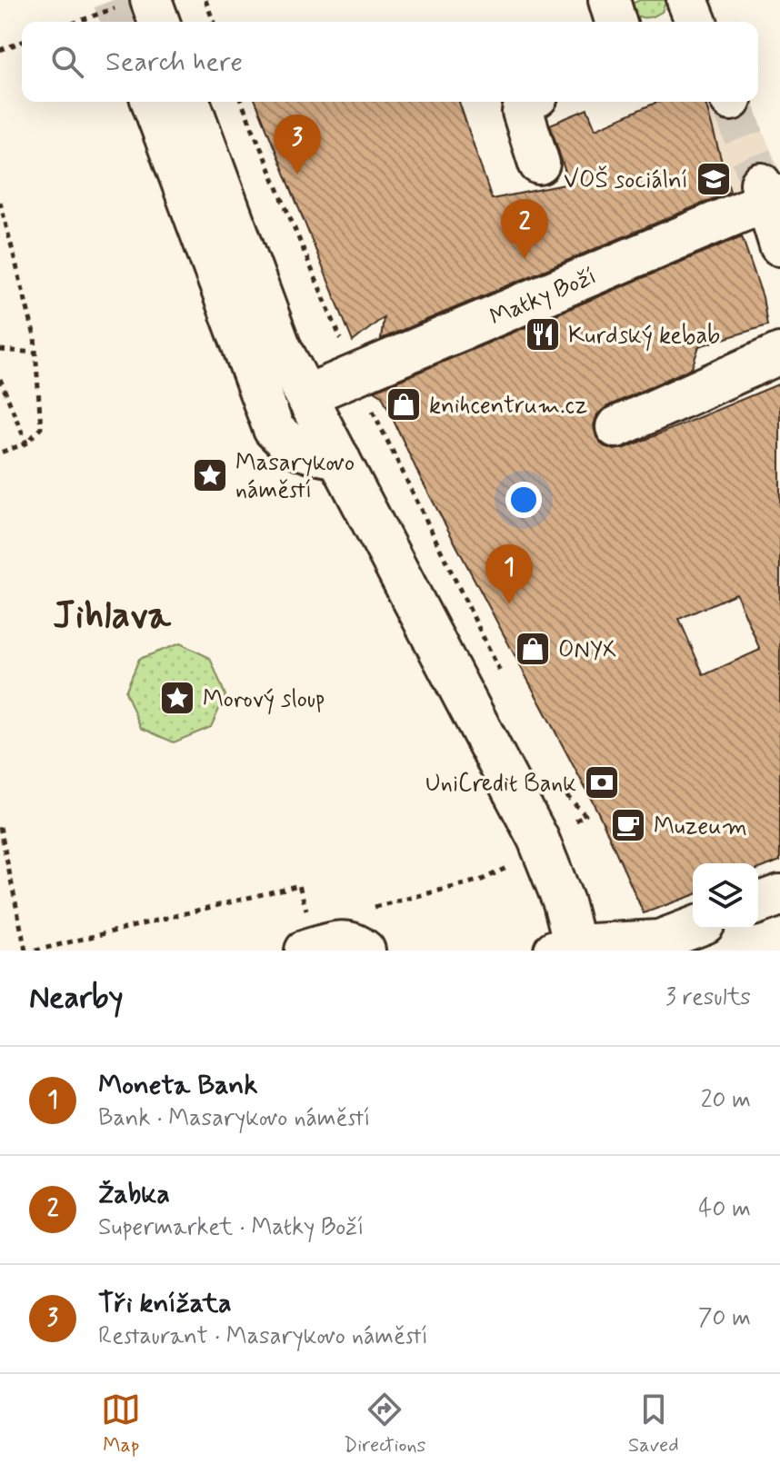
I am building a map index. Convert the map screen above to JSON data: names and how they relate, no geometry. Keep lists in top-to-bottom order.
{
  "streets": {
    "street": ["Matky Boží"]
  },
  "districts": ["Jihlava"],
  "places": {
    "school or university": ["VOŠ sociální"],
    "restaurant": ["Kurdský kebab"],
    "shop": ["knihcentrum.cz", "ONYX"],
    "place": ["Masarykovo náměstí", "Morový sloup"],
    "bank": ["UniCredit Bank"],
    "cafe": ["Muzeum"]
  },
  "page": {
    "search": "Search here",
    "pins": ["3", "2", "1"],
    "heading": ["Nearby", "3 results"],
    "list": [
      {
        "mark": "1",
        "name": "Moneta Bank",
        "note": "Bank · Masarykovo náměstí",
        "value": "20 m"
      },
      {
        "mark": "2",
        "name": "Žabka",
        "note": "Supermarket · Matky Boží",
        "value": "40 m"
      },
      {
        "mark": "3",
        "name": "Tři knížata",
        "note": "Restaurant · Masarykovo náměstí",
        "value": "70 m"
      }
    ],
    "nav": ["Map", "Directions", "Saved"]
  }
}
